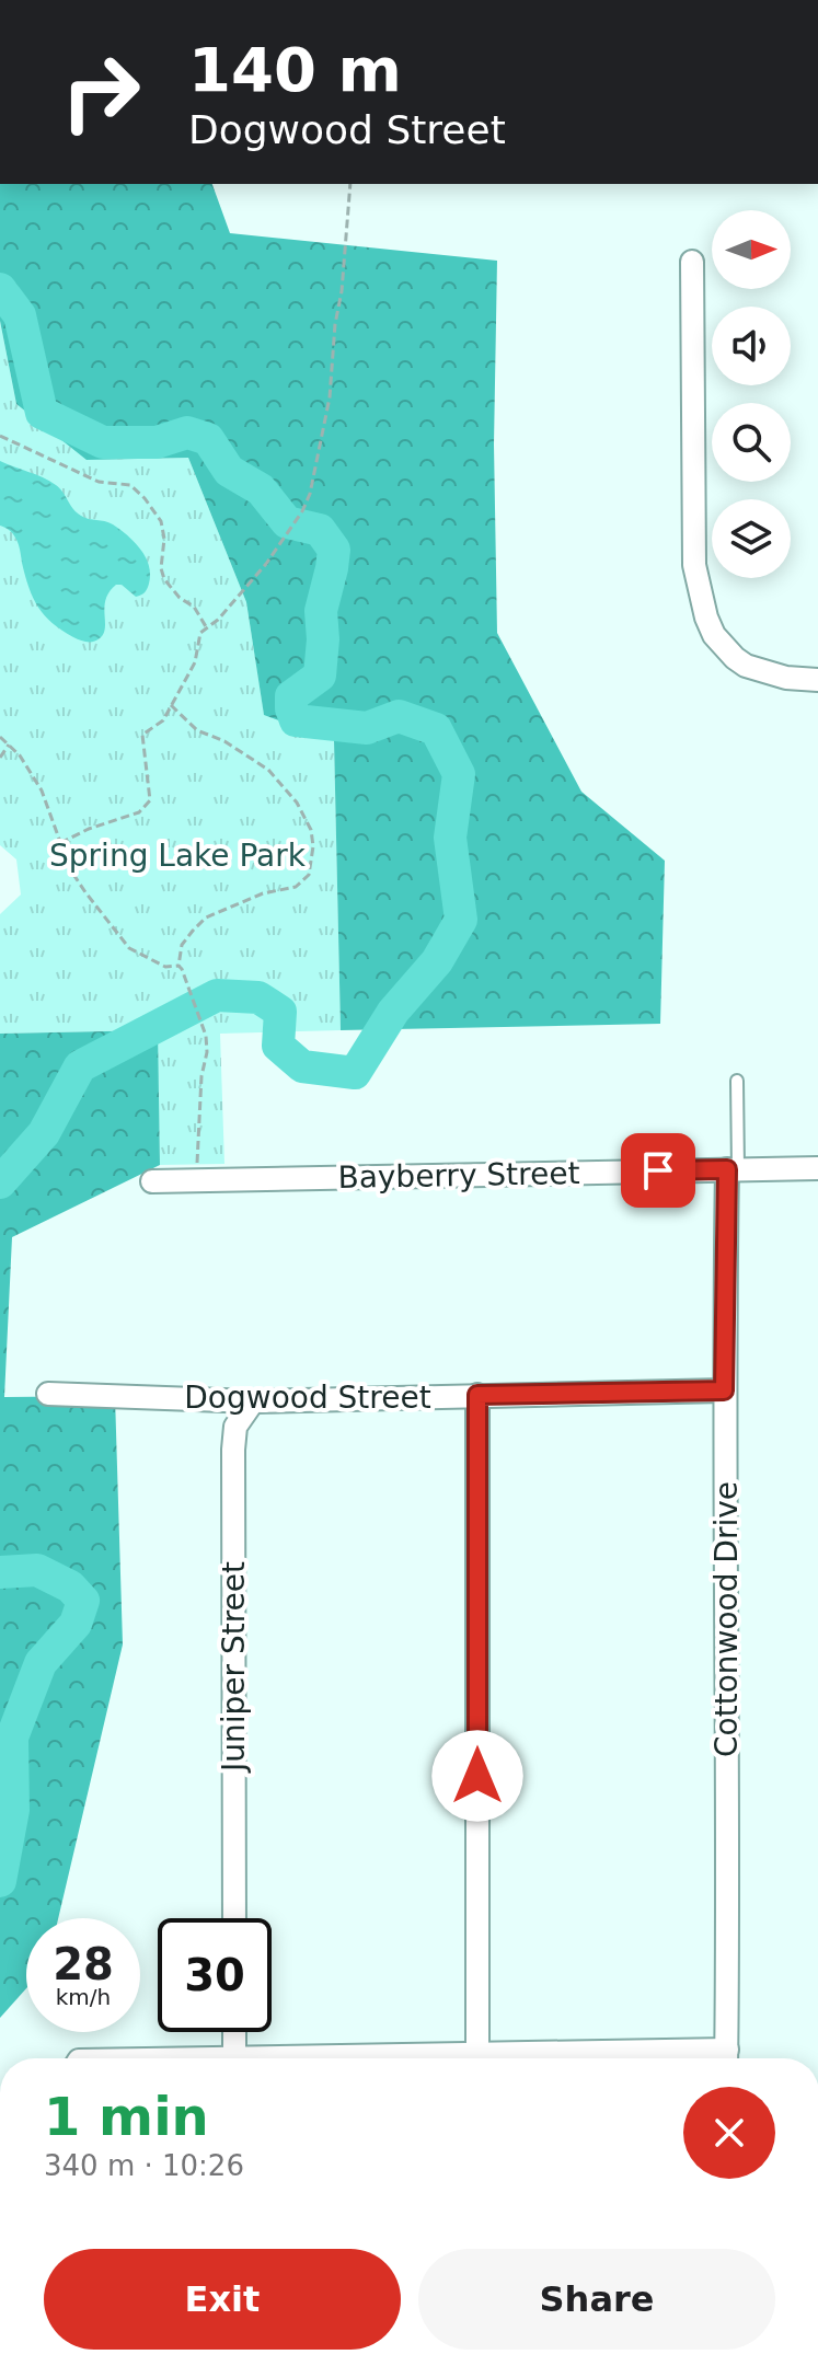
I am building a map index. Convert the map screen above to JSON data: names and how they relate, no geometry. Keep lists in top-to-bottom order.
{
  "streets": {
    "street": [
      "Bayberry Street",
      "Dogwood Street",
      "Cottonwood Drive",
      "Juniper Street"
    ]
  },
  "crossings": [
    ["Bayberry Street", "Cottonwood Drive"],
    ["Dogwood Street", "Cottonwood Drive"],
    ["Dogwood Street", "Juniper Street"]
  ],
  "parks": ["Spring Lake Park"],
  "north": "right",
  "page": {
    "turn": ["140 m", "Dogwood Street"],
    "speed": "28 km/h",
    "limit": "30",
    "heading": ["1 min", "340 m · 10:26"],
    "buttons": ["Exit", "Share"]
  }
}
